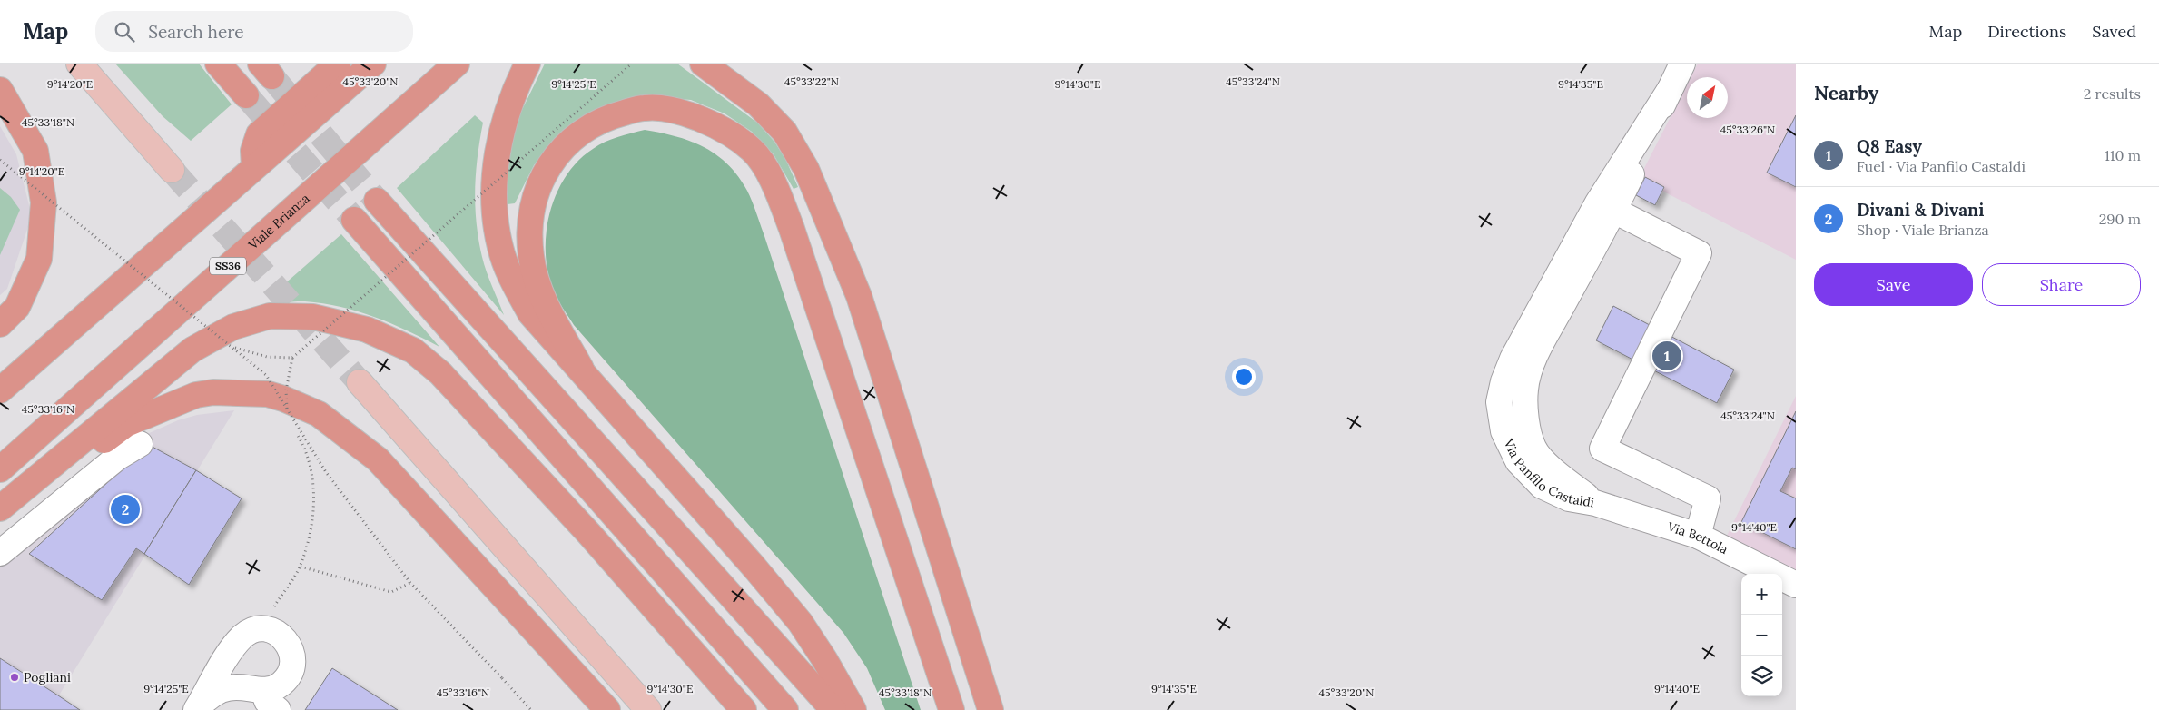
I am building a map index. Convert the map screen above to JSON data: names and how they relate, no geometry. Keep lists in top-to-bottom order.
{
  "streets": {
    "highway": ["Viale Brianza", "SS36"],
    "street": ["Via Panfilo Castaldi", "Via Bettola"]
  },
  "crossings": [
    ["Via Panfilo Castaldi", "Via Bettola"]
  ],
  "places": ["Pogliani"],
  "north": "top right",
  "page": {
    "header": "Map",
    "search": "Search here",
    "nav": ["Map", "Directions", "Saved"],
    "heading": ["Nearby", "2 results"],
    "list": [
      {
        "mark": "1",
        "name": "Q8 Easy",
        "note": "Fuel · Via Panfilo Castaldi",
        "value": "110 m"
      },
      {
        "mark": "2",
        "name": "Divani & Divani",
        "note": "Shop · Viale Brianza",
        "value": "290 m"
      }
    ],
    "buttons": ["Save", "Share"],
    "pins": ["1", "2"],
    "map_buttons": ["+", "−"]
  },
  "coordinates": [
    "45°33'20\"N",
    "45°33'22\"N",
    "45°33'24\"N",
    "9°14'25\"E",
    "9°14'35\"E",
    "9°14'20\"E",
    "9°14'30\"E",
    "45°33'18\"N",
    "45°33'26\"N",
    "45°33'16\"N",
    "9°14'40\"E"
  ]
}
